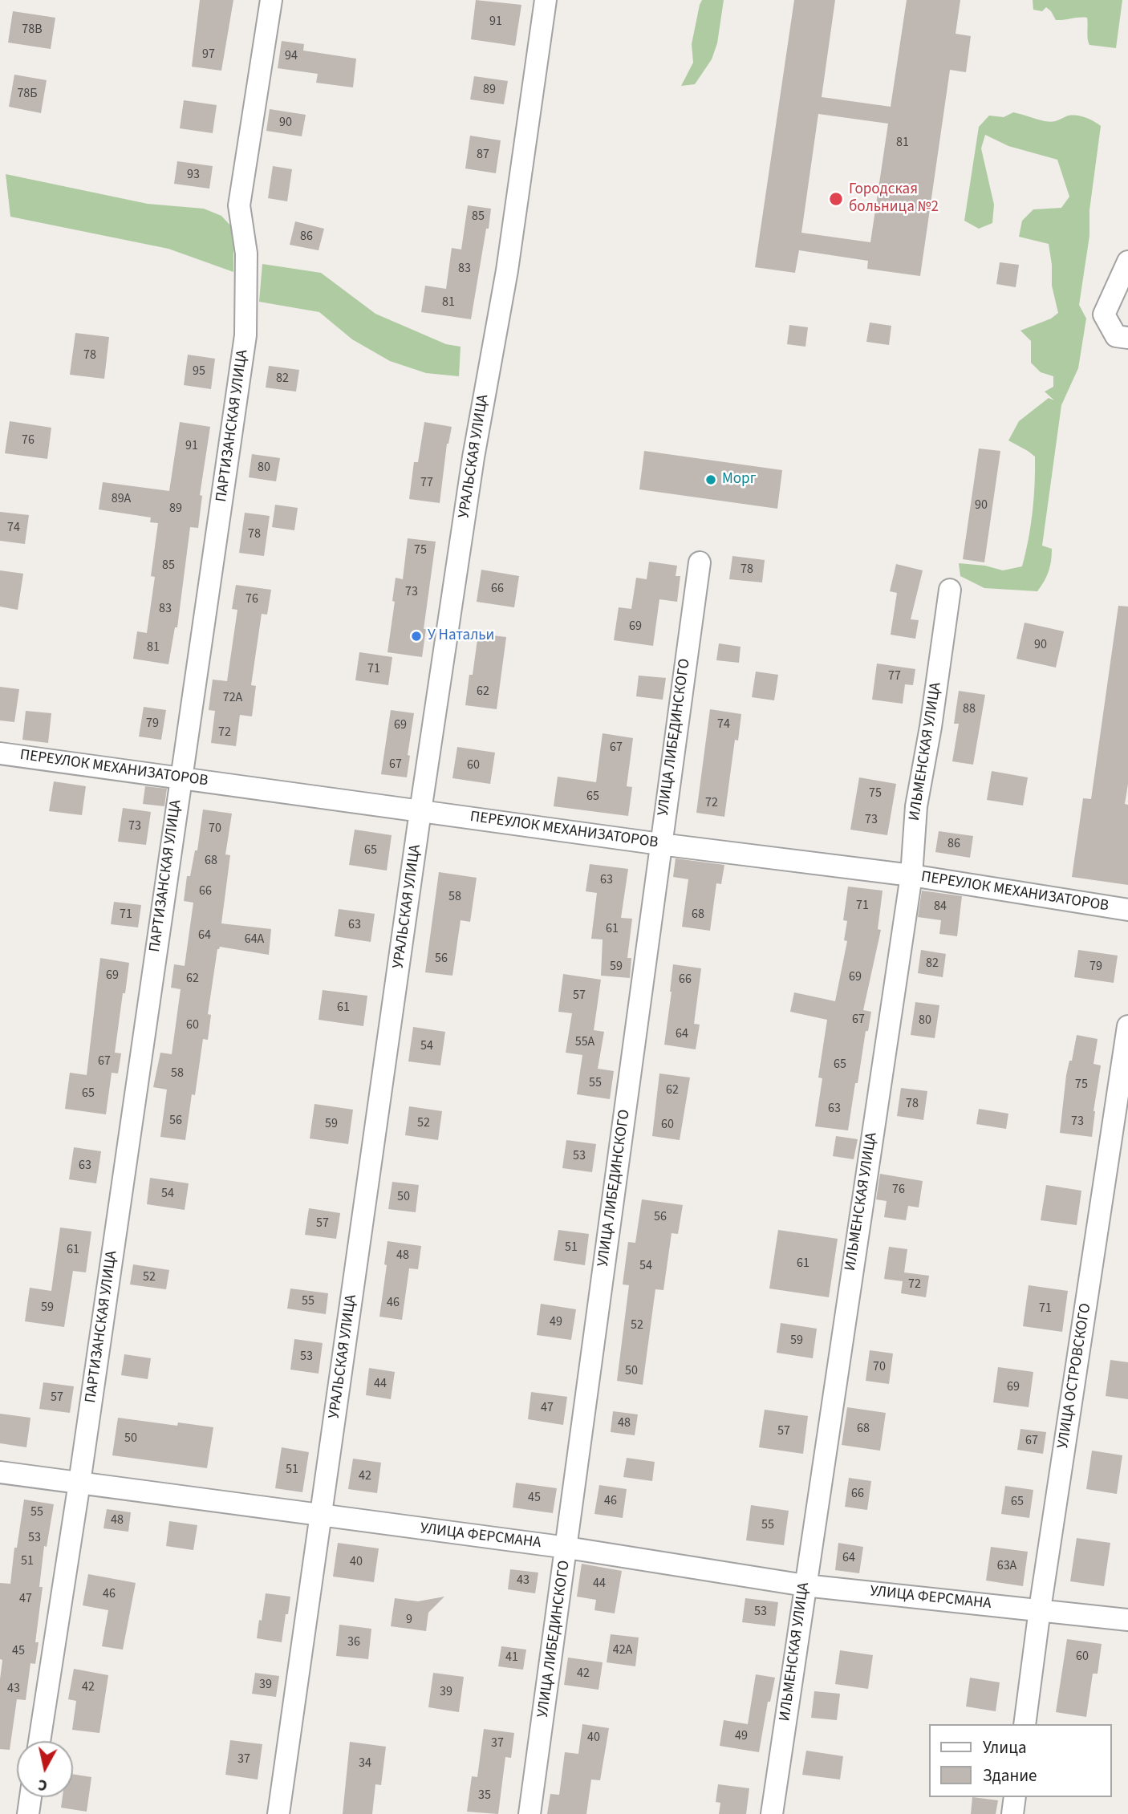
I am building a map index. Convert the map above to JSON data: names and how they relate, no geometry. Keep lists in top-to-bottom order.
{
  "streets": {
    "street": [
      "ПАРТИЗАНСКАЯ УЛИЦА",
      "УРАЛЬСКАЯ УЛИЦА",
      "УЛИЦА ЛИБЕДИНСКОГО",
      "ИЛЬМЕНСКАЯ УЛИЦА",
      "ПЕРЕУЛОК МЕХАНИЗАТОРОВ",
      "УЛИЦА ОСТРОВСКОГО",
      "УЛИЦА ФЕРСМАНА"
    ]
  },
  "crossings": [
    ["ПАРТИЗАНСКАЯ УЛИЦА", "ПЕРЕУЛОК МЕХАНИЗАТОРОВ"],
    ["ПАРТИЗАНСКАЯ УЛИЦА", "УЛИЦА ФЕРСМАНА"],
    ["УРАЛЬСКАЯ УЛИЦА", "ПЕРЕУЛОК МЕХАНИЗАТОРОВ"],
    ["УРАЛЬСКАЯ УЛИЦА", "УЛИЦА ФЕРСМАНА"],
    ["УЛИЦА ЛИБЕДИНСКОГО", "ПЕРЕУЛОК МЕХАНИЗАТОРОВ"],
    ["УЛИЦА ЛИБЕДИНСКОГО", "УЛИЦА ФЕРСМАНА"],
    ["ИЛЬМЕНСКАЯ УЛИЦА", "ПЕРЕУЛОК МЕХАНИЗАТОРОВ"],
    ["ИЛЬМЕНСКАЯ УЛИЦА", "УЛИЦА ФЕРСМАНА"],
    ["УЛИЦА ОСТРОВСКОГО", "УЛИЦА ФЕРСМАНА"]
  ],
  "places": ["Городская больница №2", "Морг", "У Натальи"],
  "house_numbers": [
    "91",
    "78В",
    "97",
    "94",
    "89",
    "78Б",
    "90",
    "81",
    "87",
    "93",
    "85",
    "86",
    "83",
    "81",
    "78",
    "95",
    "82",
    "76",
    "91",
    "80",
    "77",
    "89А",
    "90",
    "89",
    "74",
    "78",
    "75",
    "85",
    "78",
    "66",
    "73",
    "76",
    "83",
    "69",
    "90",
    "81",
    "71",
    "77",
    "62",
    "72А",
    "88",
    "79",
    "74",
    "69",
    "72",
    "67",
    "67",
    "60",
    "75",
    "65",
    "72",
    "73",
    "73",
    "70",
    "86",
    "65",
    "68",
    "63",
    "66",
    "58",
    "71",
    "84",
    "71",
    "68",
    "63",
    "61",
    "64",
    "64А",
    "56",
    "82",
    "59",
    "79",
    "69",
    "69",
    "62",
    "66",
    "57",
    "61",
    "67",
    "80",
    "60",
    "64",
    "55А",
    "54",
    "67",
    "65",
    "58",
    "55",
    "75",
    "62",
    "65",
    "78",
    "63",
    "56",
    "73",
    "52",
    "59",
    "60",
    "53",
    "63",
    "76",
    "54",
    "50",
    "56",
    "57",
    "51",
    "61",
    "48",
    "61",
    "54",
    "52",
    "72",
    "55",
    "46",
    "59",
    "71",
    "49",
    "52",
    "59",
    "53",
    "70",
    "50",
    "44",
    "69",
    "57",
    "47",
    "48",
    "68",
    "57",
    "50",
    "67",
    "51",
    "42",
    "66",
    "45",
    "46",
    "65",
    "55",
    "48",
    "55",
    "53",
    "64",
    "51",
    "40",
    "63А",
    "43",
    "44",
    "46",
    "47",
    "53",
    "9",
    "36",
    "42А",
    "45",
    "60",
    "41",
    "42",
    "39",
    "42",
    "43",
    "39",
    "49",
    "40",
    "37",
    "37",
    "34",
    "35"
  ],
  "legend": ["Улица", "Здание"],
  "north": "bottom"
}
